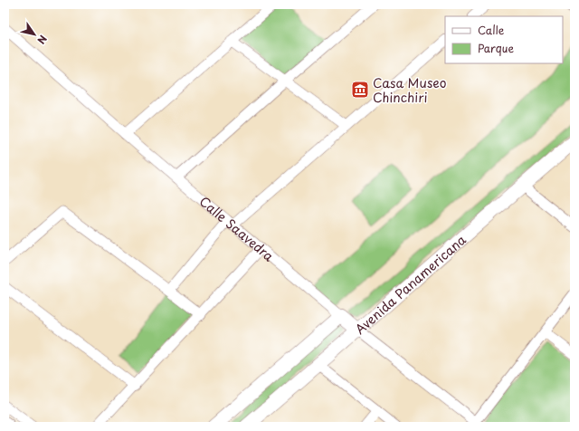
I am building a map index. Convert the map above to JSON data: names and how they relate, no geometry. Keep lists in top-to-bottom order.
{
  "streets": {
    "main road": ["Calle Saavedra", "Avenida Panamericana"]
  },
  "crossings": [
    ["Calle Saavedra", "Avenida Panamericana"]
  ],
  "places": {
    "museum": ["Casa Museo Chinchiri"]
  },
  "legend": ["Calle", "Parque"],
  "north": "bottom right"
}
